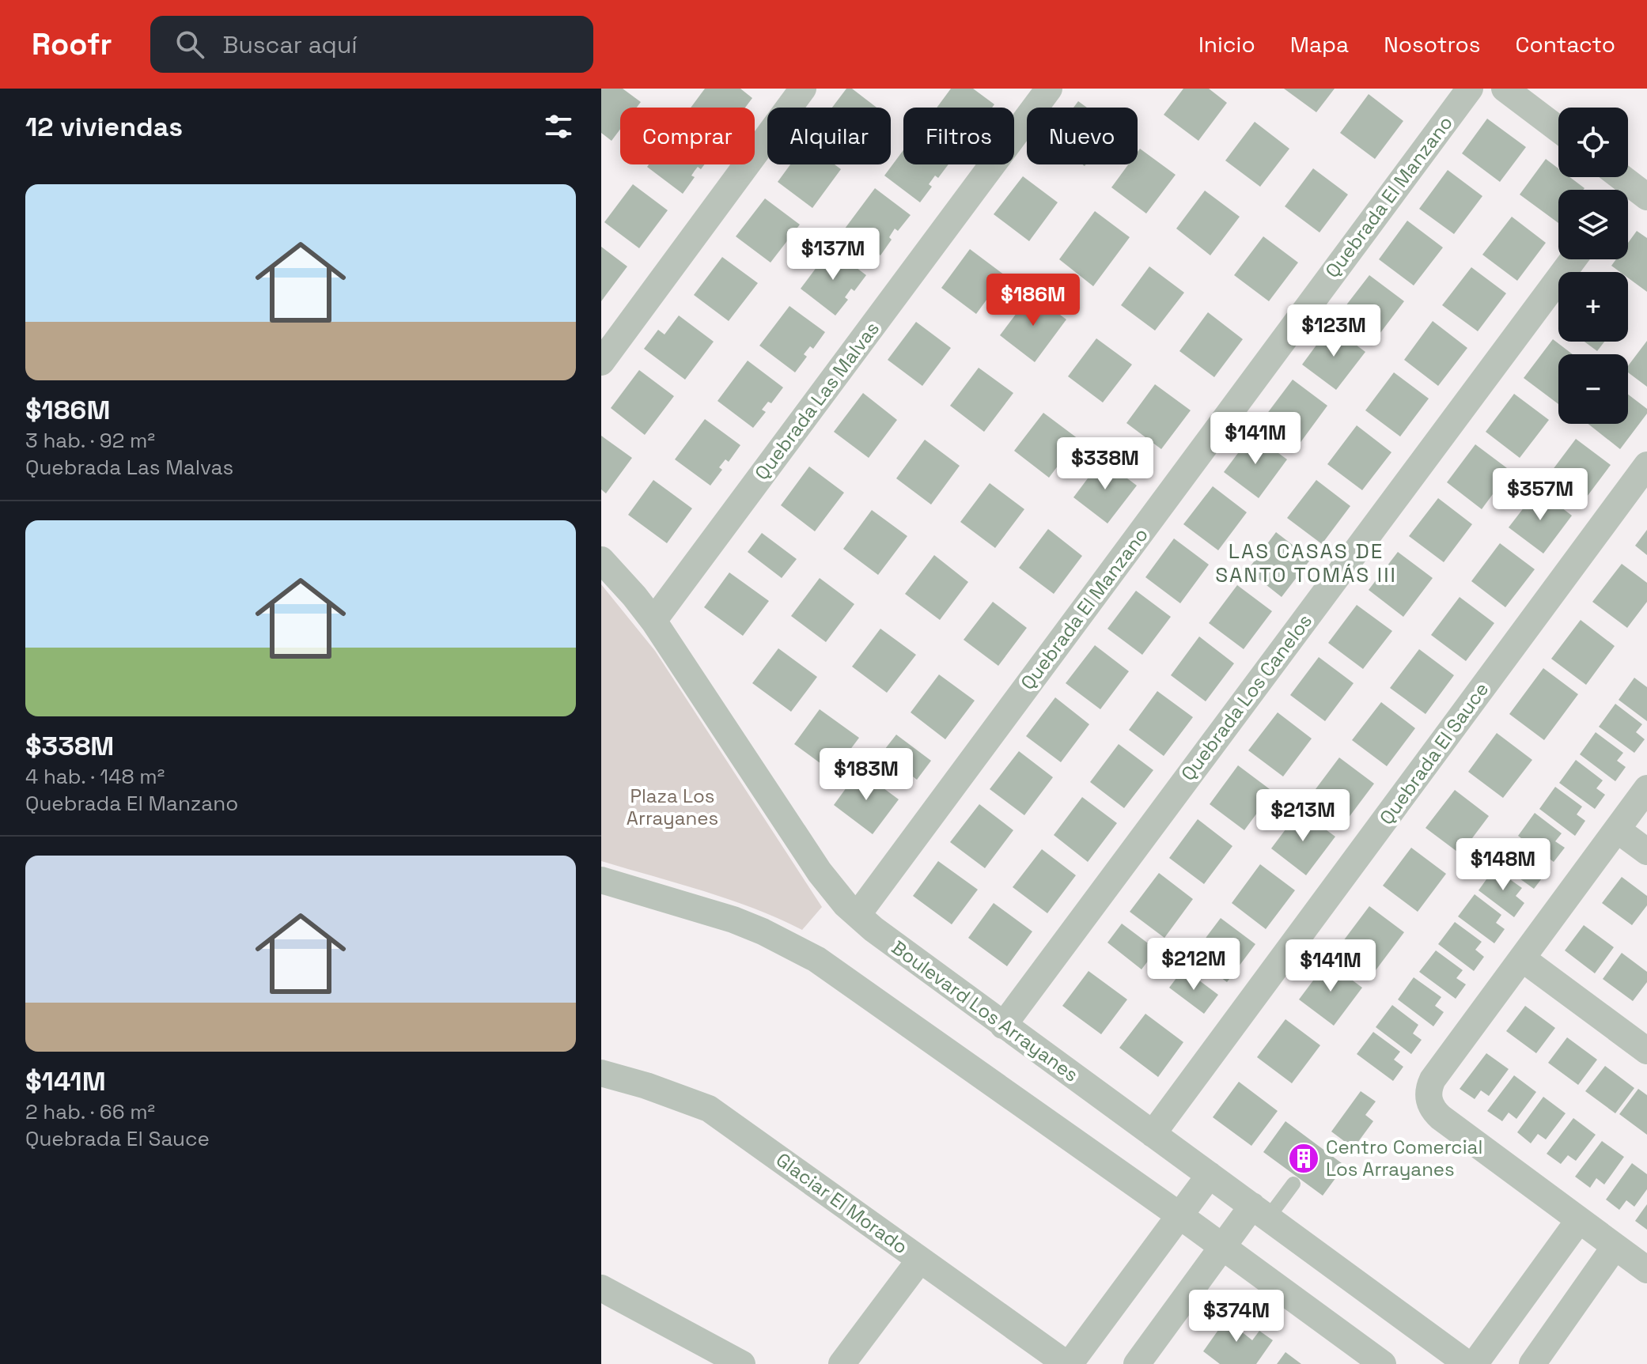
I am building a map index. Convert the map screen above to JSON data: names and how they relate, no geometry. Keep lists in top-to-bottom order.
{
  "streets": {
    "street": [
      "Quebrada El Manzano",
      "Quebrada Las Malvas",
      "Quebrada Los Canelos",
      "Quebrada El Sauce",
      "Boulevard Los Arrayanes",
      "Glaciar El Morado"
    ]
  },
  "crossings": [
    ["Quebrada El Manzano", "Boulevard Los Arrayanes"],
    ["Quebrada Las Malvas", "Boulevard Los Arrayanes"],
    ["Quebrada Los Canelos", "Boulevard Los Arrayanes"],
    ["Quebrada El Sauce", "Boulevard Los Arrayanes"]
  ],
  "districts": ["LAS CASAS DE SANTO TOMÁS III"],
  "parks": ["Plaza Los Arrayanes"],
  "places": {
    "building": ["Centro Comercial Los Arrayanes"]
  },
  "page": {
    "header": "Roofr",
    "search": "Buscar aquí",
    "nav": [
      "Inicio",
      "Mapa",
      "Nosotros",
      "Contacto"
    ],
    "heading": "12 viviendas",
    "map_buttons": ["+", "−"],
    "chip": [
      "Comprar",
      "Alquilar",
      "Filtros",
      "Nuevo"
    ],
    "list": [
      {
        "name": "$186M",
        "note": "3 hab. · 92 m² · Quebrada Las Malvas"
      },
      {
        "name": "$338M",
        "note": "4 hab. · 148 m² · Quebrada El Manzano"
      },
      {
        "name": "$141M",
        "note": "2 hab. · 66 m² · Quebrada El Sauce"
      }
    ],
    "price": [
      "$137M",
      "$186M",
      "$123M",
      "$141M",
      "$338M",
      "$357M",
      "$183M",
      "$213M",
      "$148M",
      "$212M",
      "$141M",
      "$374M"
    ]
  }
}
